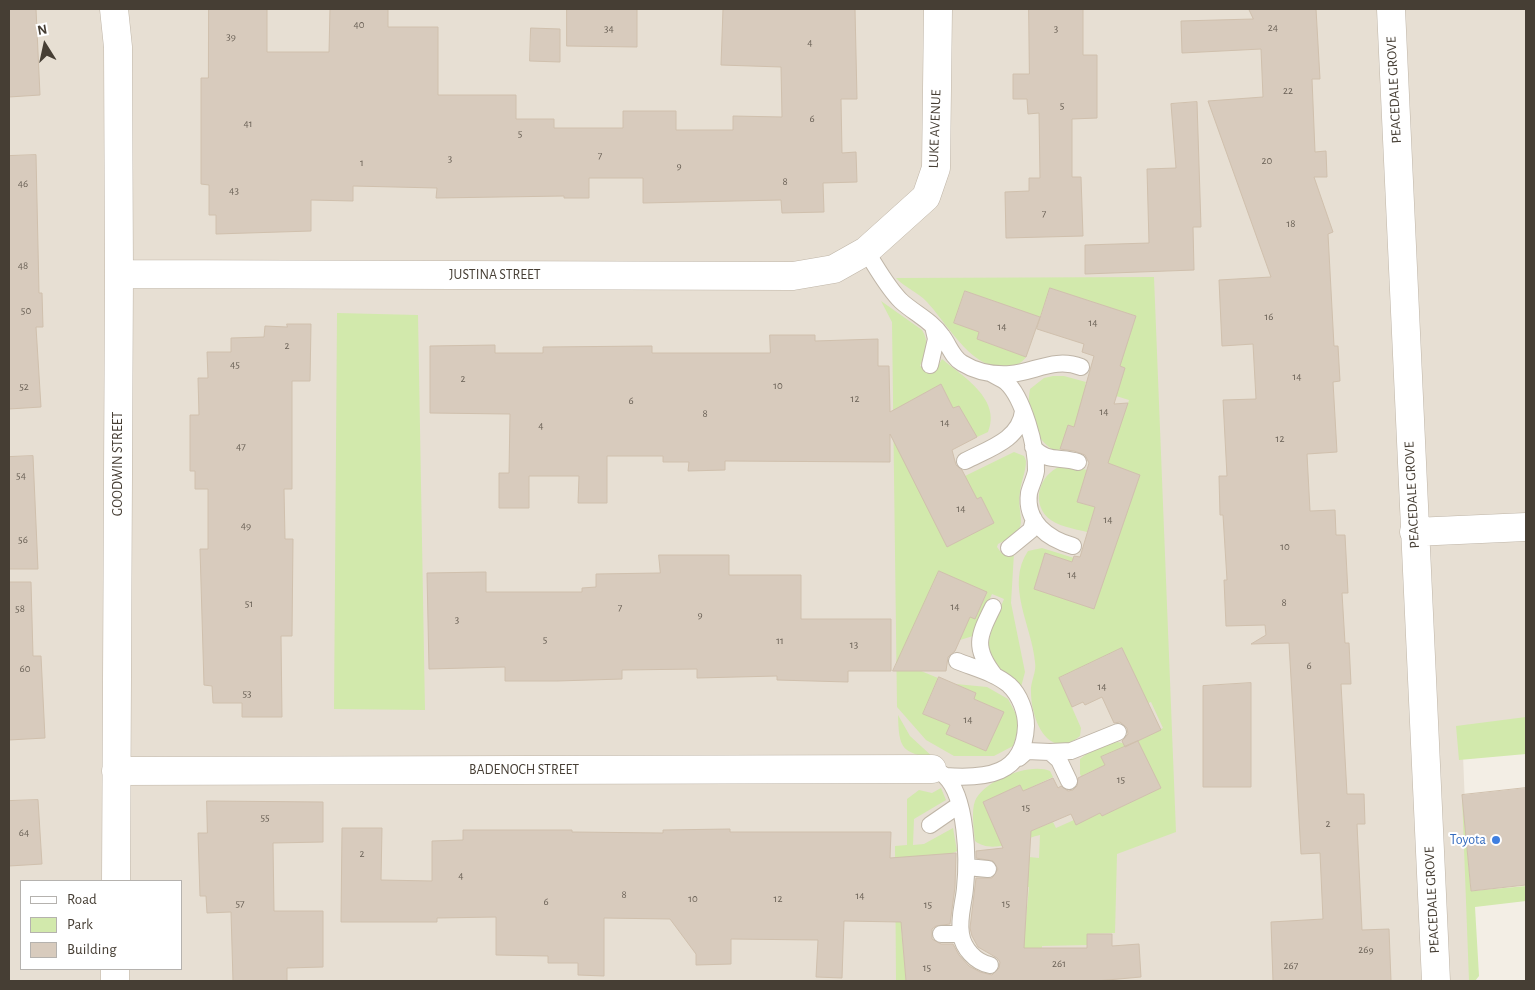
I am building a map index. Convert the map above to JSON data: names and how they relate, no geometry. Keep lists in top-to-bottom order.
{
  "streets": {
    "street": [
      "PEACEDALE GROVE",
      "LUKE AVENUE",
      "JUSTINA STREET",
      "GOODWIN STREET",
      "BADENOCH STREET"
    ]
  },
  "crossings": [
    ["LUKE AVENUE", "JUSTINA STREET"],
    ["JUSTINA STREET", "GOODWIN STREET"],
    ["GOODWIN STREET", "BADENOCH STREET"]
  ],
  "places": ["Toyota"],
  "house_numbers": [
    "40",
    "24",
    "34",
    "3",
    "39",
    "4",
    "22",
    "5",
    "6",
    "41",
    "5",
    "7",
    "3",
    "20",
    "1",
    "9",
    "8",
    "46",
    "43",
    "7",
    "18",
    "48",
    "50",
    "16",
    "14",
    "14",
    "2",
    "45",
    "14",
    "2",
    "10",
    "52",
    "12",
    "6",
    "14",
    "8",
    "14",
    "4",
    "12",
    "47",
    "54",
    "14",
    "14",
    "49",
    "56",
    "10",
    "14",
    "8",
    "51",
    "14",
    "7",
    "58",
    "9",
    "3",
    "5",
    "11",
    "13",
    "6",
    "60",
    "14",
    "53",
    "14",
    "15",
    "15",
    "55",
    "2",
    "64",
    "2",
    "4",
    "8",
    "14",
    "10",
    "12",
    "6",
    "57",
    "15",
    "15",
    "269",
    "261",
    "267",
    "15"
  ],
  "legend": ["Road", "Park", "Building"],
  "north": "top"
}
